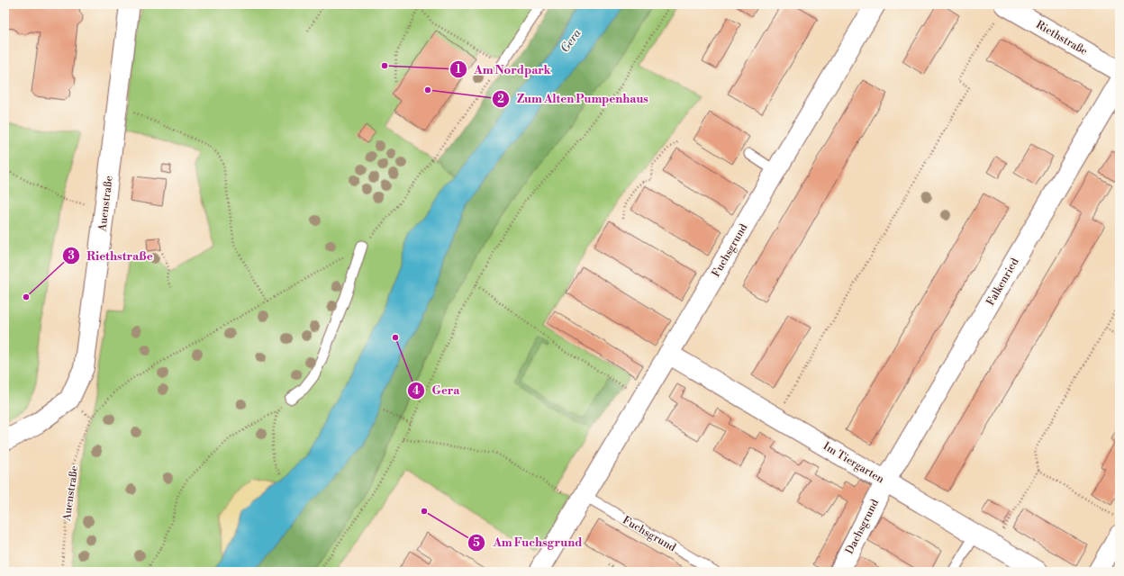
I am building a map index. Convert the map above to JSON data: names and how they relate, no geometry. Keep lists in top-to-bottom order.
{
  "streets": {
    "street": [
      "Riethstraße",
      "Auenstraße",
      "Fuchsgrund",
      "Falkenried",
      "Im Tiergarten",
      "Dachsgrund"
    ]
  },
  "crossings": [
    ["Fuchsgrund", "Im Tiergarten"],
    ["Falkenried", "Im Tiergarten"],
    ["Falkenried", "Dachsgrund"],
    ["Im Tiergarten", "Dachsgrund"]
  ],
  "water": ["Gera"],
  "places": [
    "Am Nordpark",
    "Zum Alten Pumpenhaus",
    "Riethstraße",
    "Gera",
    "Am Fuchsgrund"
  ]
}
